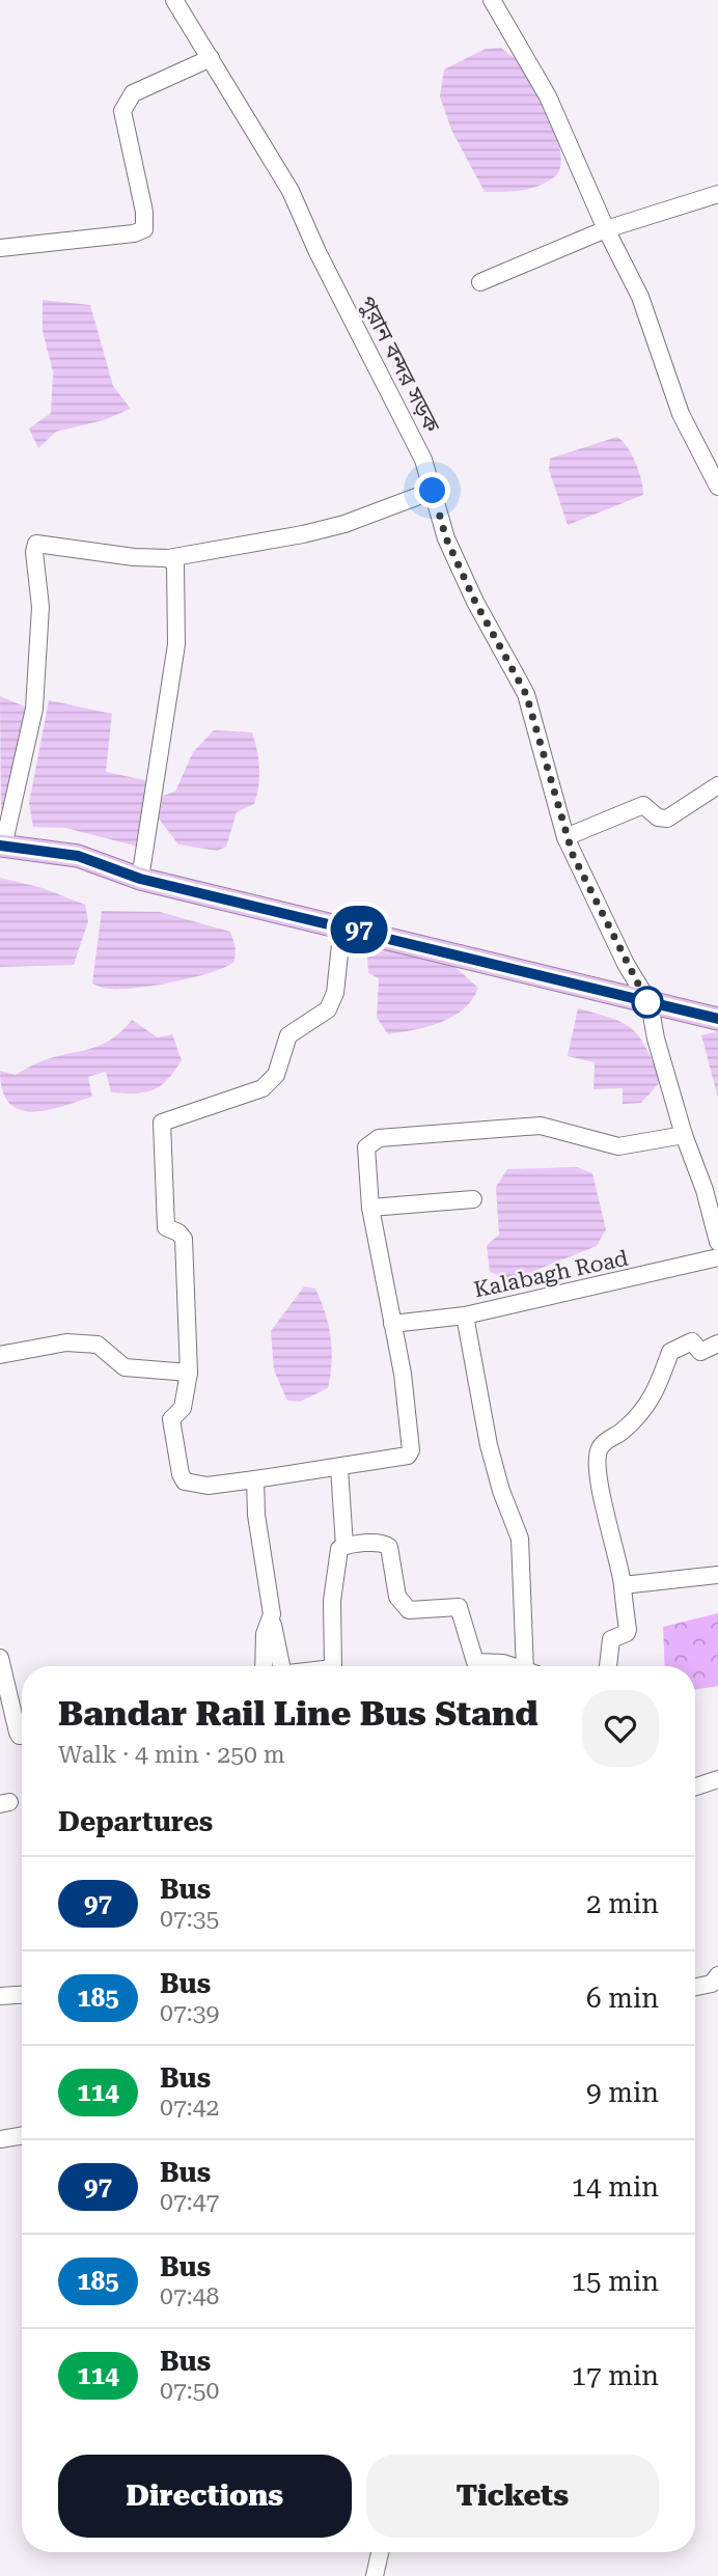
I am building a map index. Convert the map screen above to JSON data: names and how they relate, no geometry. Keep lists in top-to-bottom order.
{
  "streets": {
    "street": ["পুরান বন্দর সড়ক", "Kalabagh Road"]
  },
  "lines": ["bus line 97"],
  "page": {
    "on_map": "97",
    "heading": [
      ["Bandar Rail Line Bus Stand", "Walk · 4 min · 250 m"],
      "Departures"
    ],
    "list": [
      {
        "mark": "97",
        "name": "Bus",
        "note": "07:35",
        "value": "2 min"
      },
      {
        "mark": "185",
        "name": "Bus",
        "note": "07:39",
        "value": "6 min"
      },
      {
        "mark": "114",
        "name": "Bus",
        "note": "07:42",
        "value": "9 min"
      },
      {
        "mark": "97",
        "name": "Bus",
        "note": "07:47",
        "value": "14 min"
      },
      {
        "mark": "185",
        "name": "Bus",
        "note": "07:48",
        "value": "15 min"
      },
      {
        "mark": "114",
        "name": "Bus",
        "note": "07:50",
        "value": "17 min"
      }
    ],
    "buttons": ["Directions", "Tickets"]
  }
}
